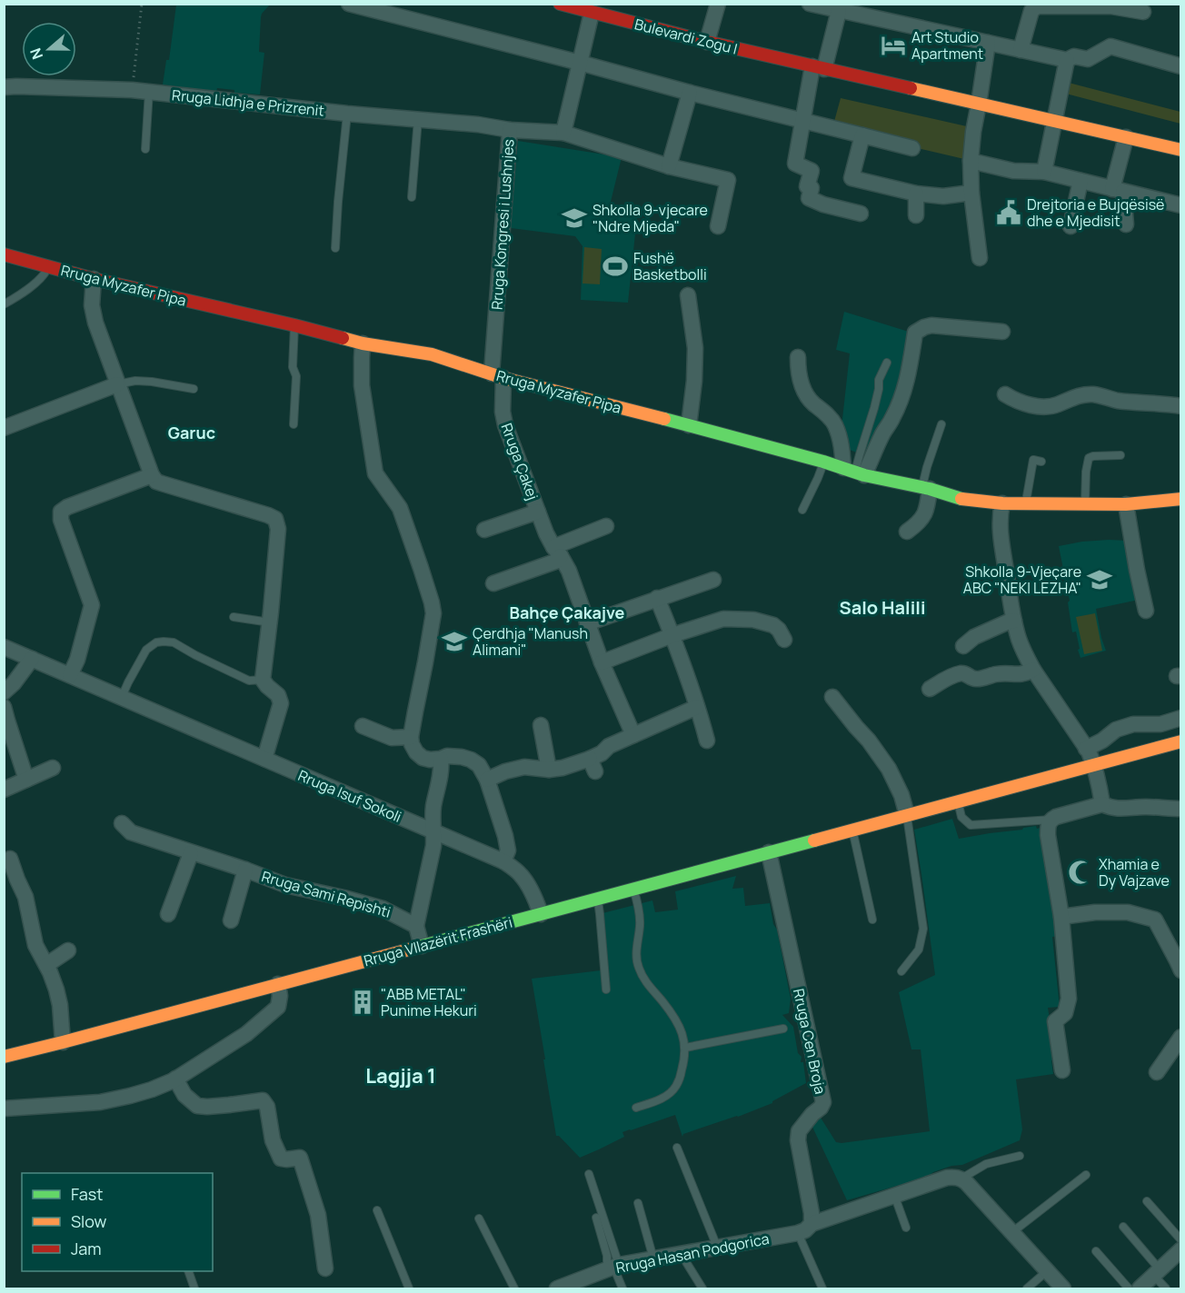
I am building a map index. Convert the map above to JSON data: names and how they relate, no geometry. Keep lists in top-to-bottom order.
{
  "streets": {
    "main road": ["Bulevardi Zogu I", "Rruga Myzafer Pipa", "Rruga Vllazërit Frashëri"],
    "street": [
      "Rruga Lidhja e Prizrenit",
      "Rruga Kongresi i Lushnjes",
      "Rruga Çakej",
      "Rruga Isuf Sokoli",
      "Rruga Sami Repishti",
      "Rruga Cen Broja",
      "Rruga Hasan Podgorica"
    ]
  },
  "crossings": [
    ["Rruga Lidhja e Prizrenit", "Rruga Kongresi i Lushnjes"],
    ["Rruga Kongresi i Lushnjes", "Rruga Myzafer Pipa"],
    ["Rruga Kongresi i Lushnjes", "Rruga Çakej"],
    ["Rruga Myzafer Pipa", "Rruga Çakej"],
    ["Rruga Isuf Sokoli", "Rruga Vllazërit Frashëri"],
    ["Rruga Vllazërit Frashëri", "Rruga Cen Broja"],
    ["Rruga Cen Broja", "Rruga Hasan Podgorica"]
  ],
  "districts": [
    "Garuc",
    "Salo Halili",
    "Bahçe Çakajve",
    "Lagjja 1"
  ],
  "places": {
    "hotel": ["Art Studio Apartment"],
    "public building": ["Drejtoria e Bujqësisë dhe e Mjedisit"],
    "school or university": ["Shkolla 9-vjecare \"Ndre Mjeda\"", "Shkolla 9-Vjeçare ABC \"NEKI LEZHA\"", "Çerdhja \"Manush Alimani\""],
    "sports": ["Fushë Basketbolli"],
    "mosque": ["Xhamia e Dy Vajzave"],
    "building": ["\"ABB METAL\" Punime Hekuri"]
  },
  "legend": ["Fast", "Slow", "Jam"],
  "north": "left"
}
